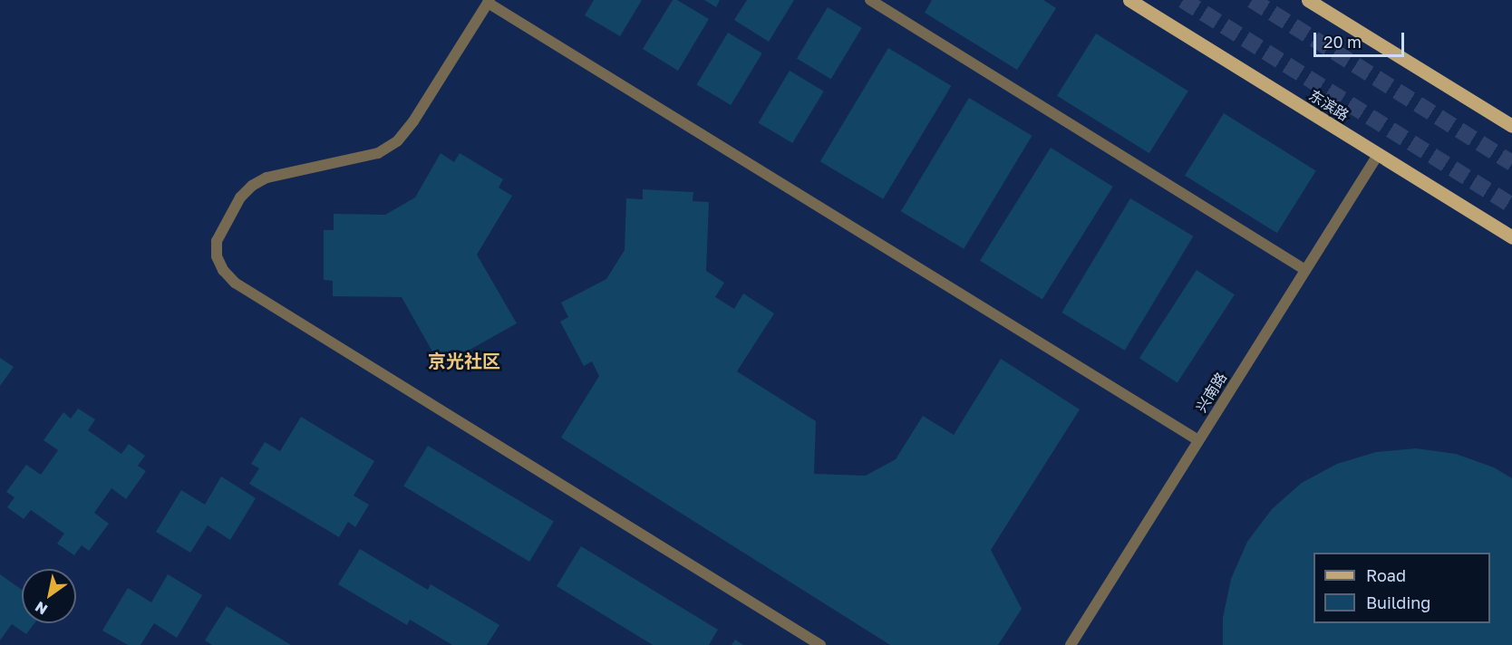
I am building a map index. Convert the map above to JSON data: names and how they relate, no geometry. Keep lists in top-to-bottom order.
{
  "streets": {
    "main road": ["东滨路"],
    "street": ["兴南路"]
  },
  "crossings": [
    ["东滨路", "兴南路"]
  ],
  "districts": ["京光社区"],
  "legend": ["Road", "Building"],
  "scale_bar": "20 m",
  "north": "bottom left"
}
